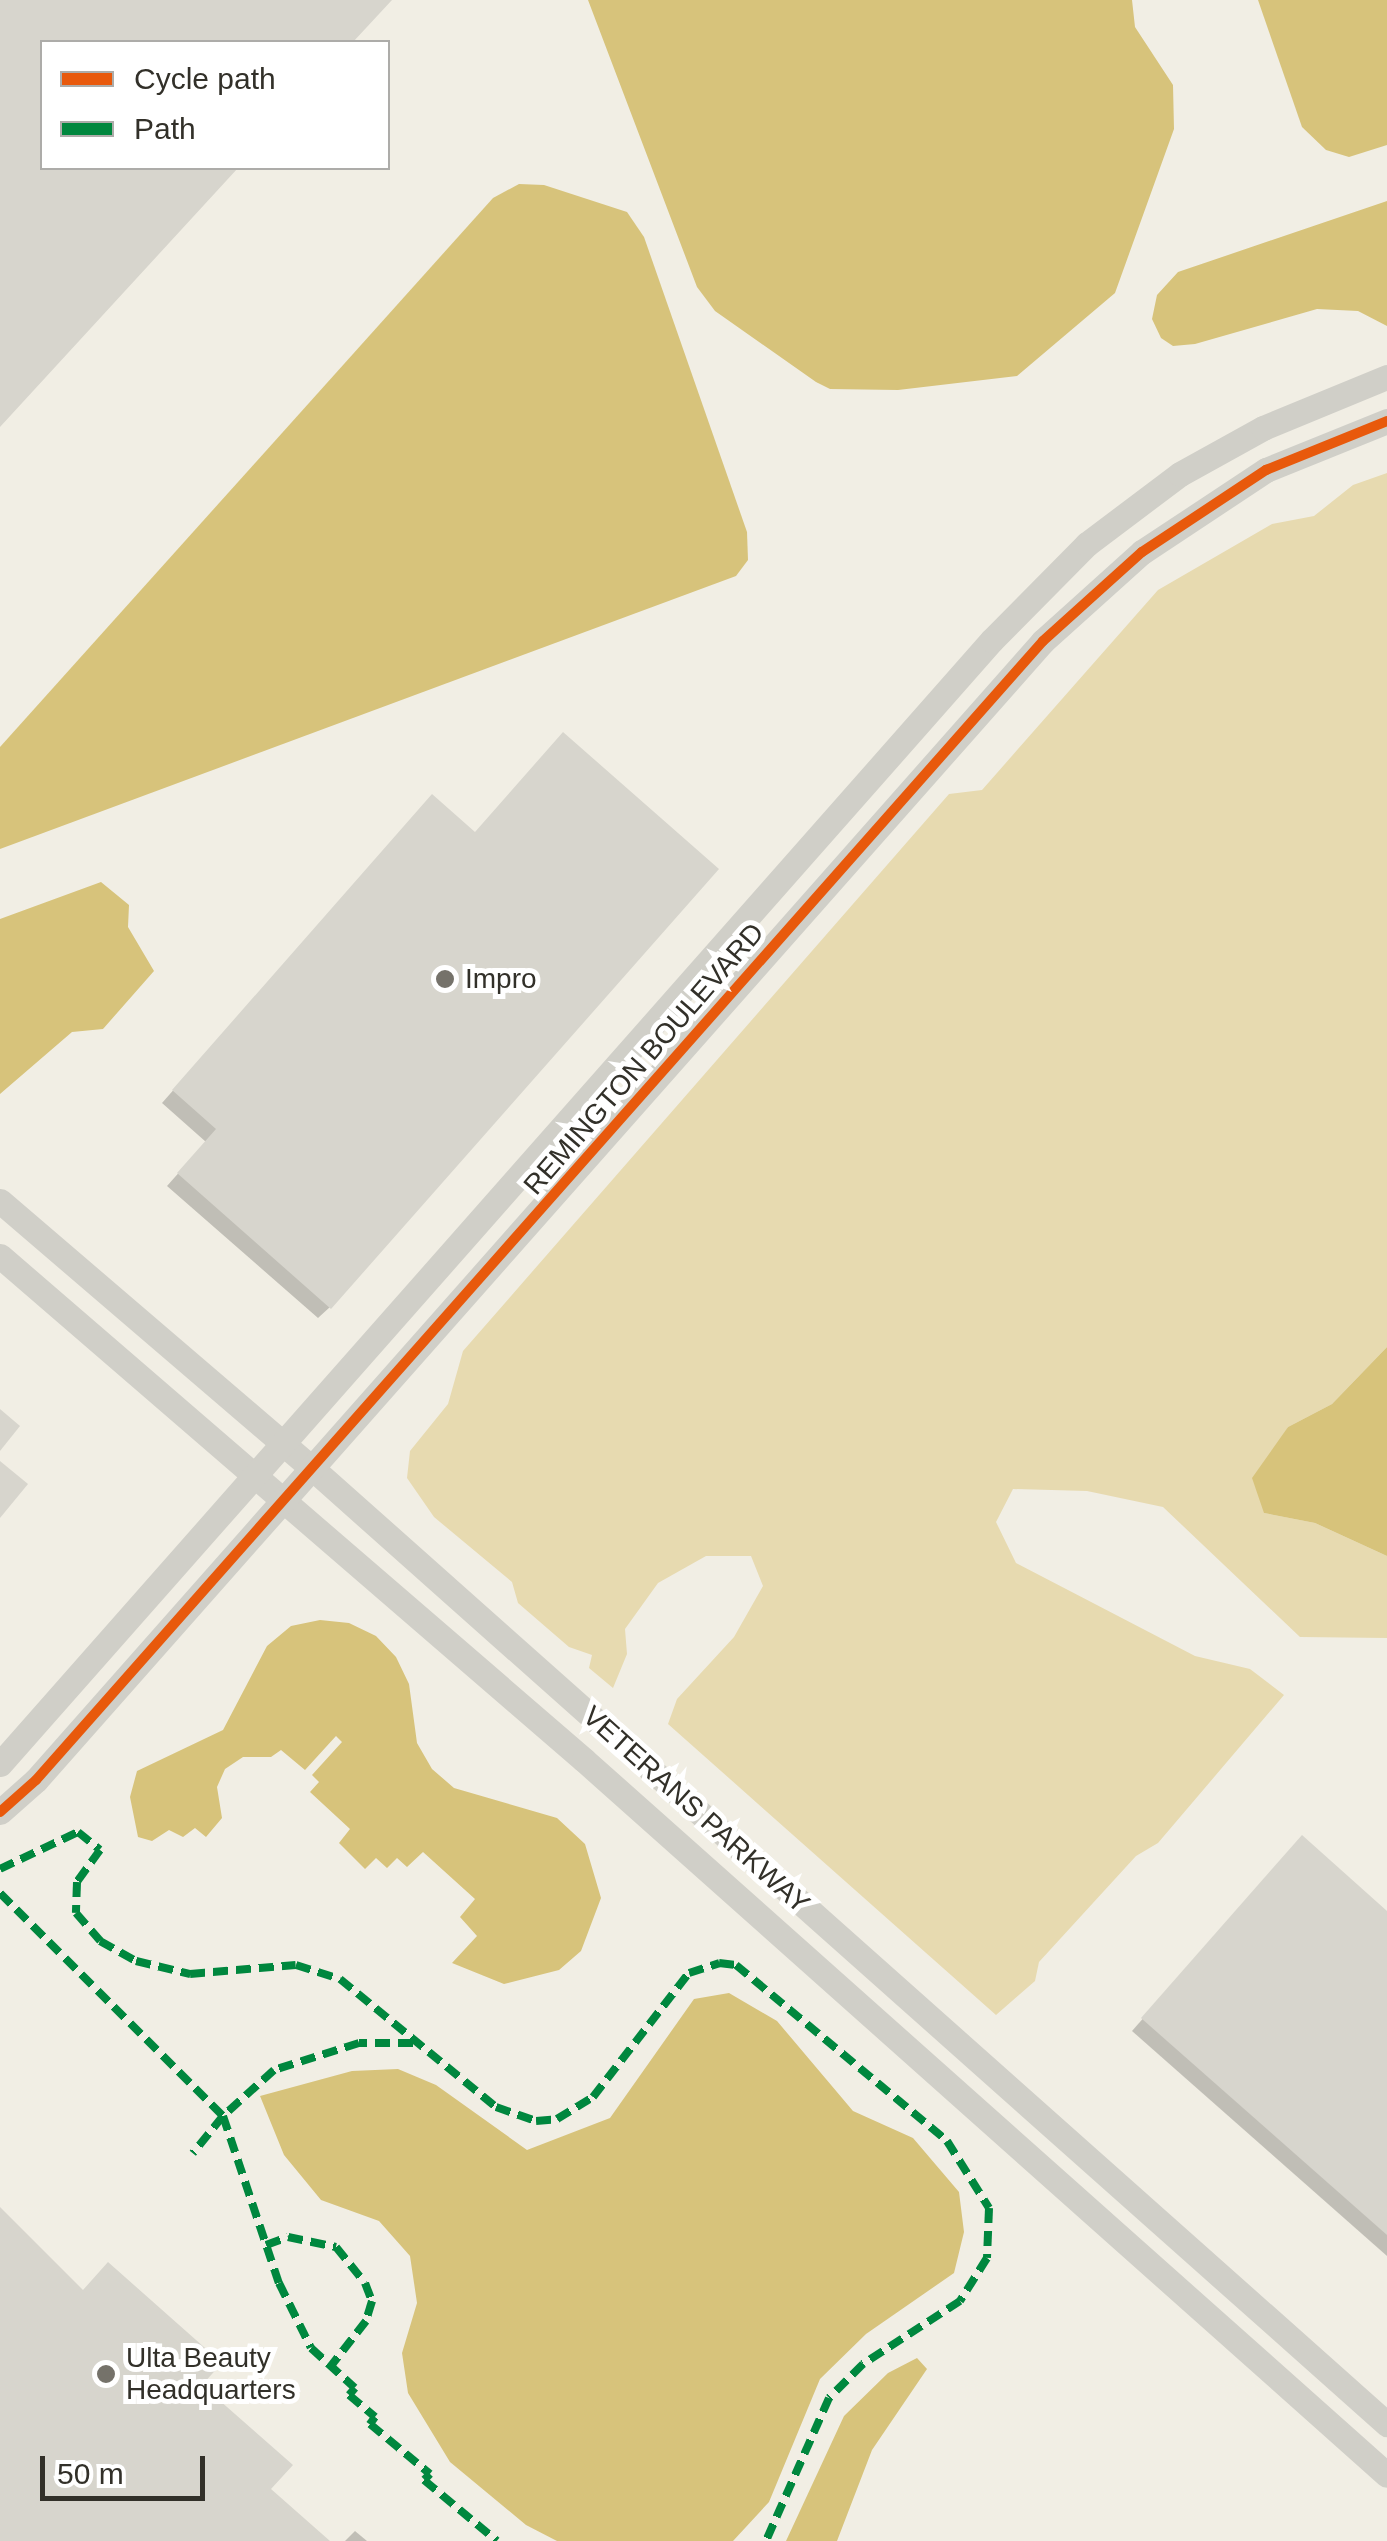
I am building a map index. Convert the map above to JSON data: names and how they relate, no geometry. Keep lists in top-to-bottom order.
{
  "streets": {
    "street": ["REMINGTON BOULEVARD", "VETERANS PARKWAY"]
  },
  "crossings": [
    ["REMINGTON BOULEVARD", "VETERANS PARKWAY"]
  ],
  "places": ["Impro", "Ulta Beauty Headquarters"],
  "legend": ["Cycle path", "Path"],
  "scale_bar": "50 m"
}
